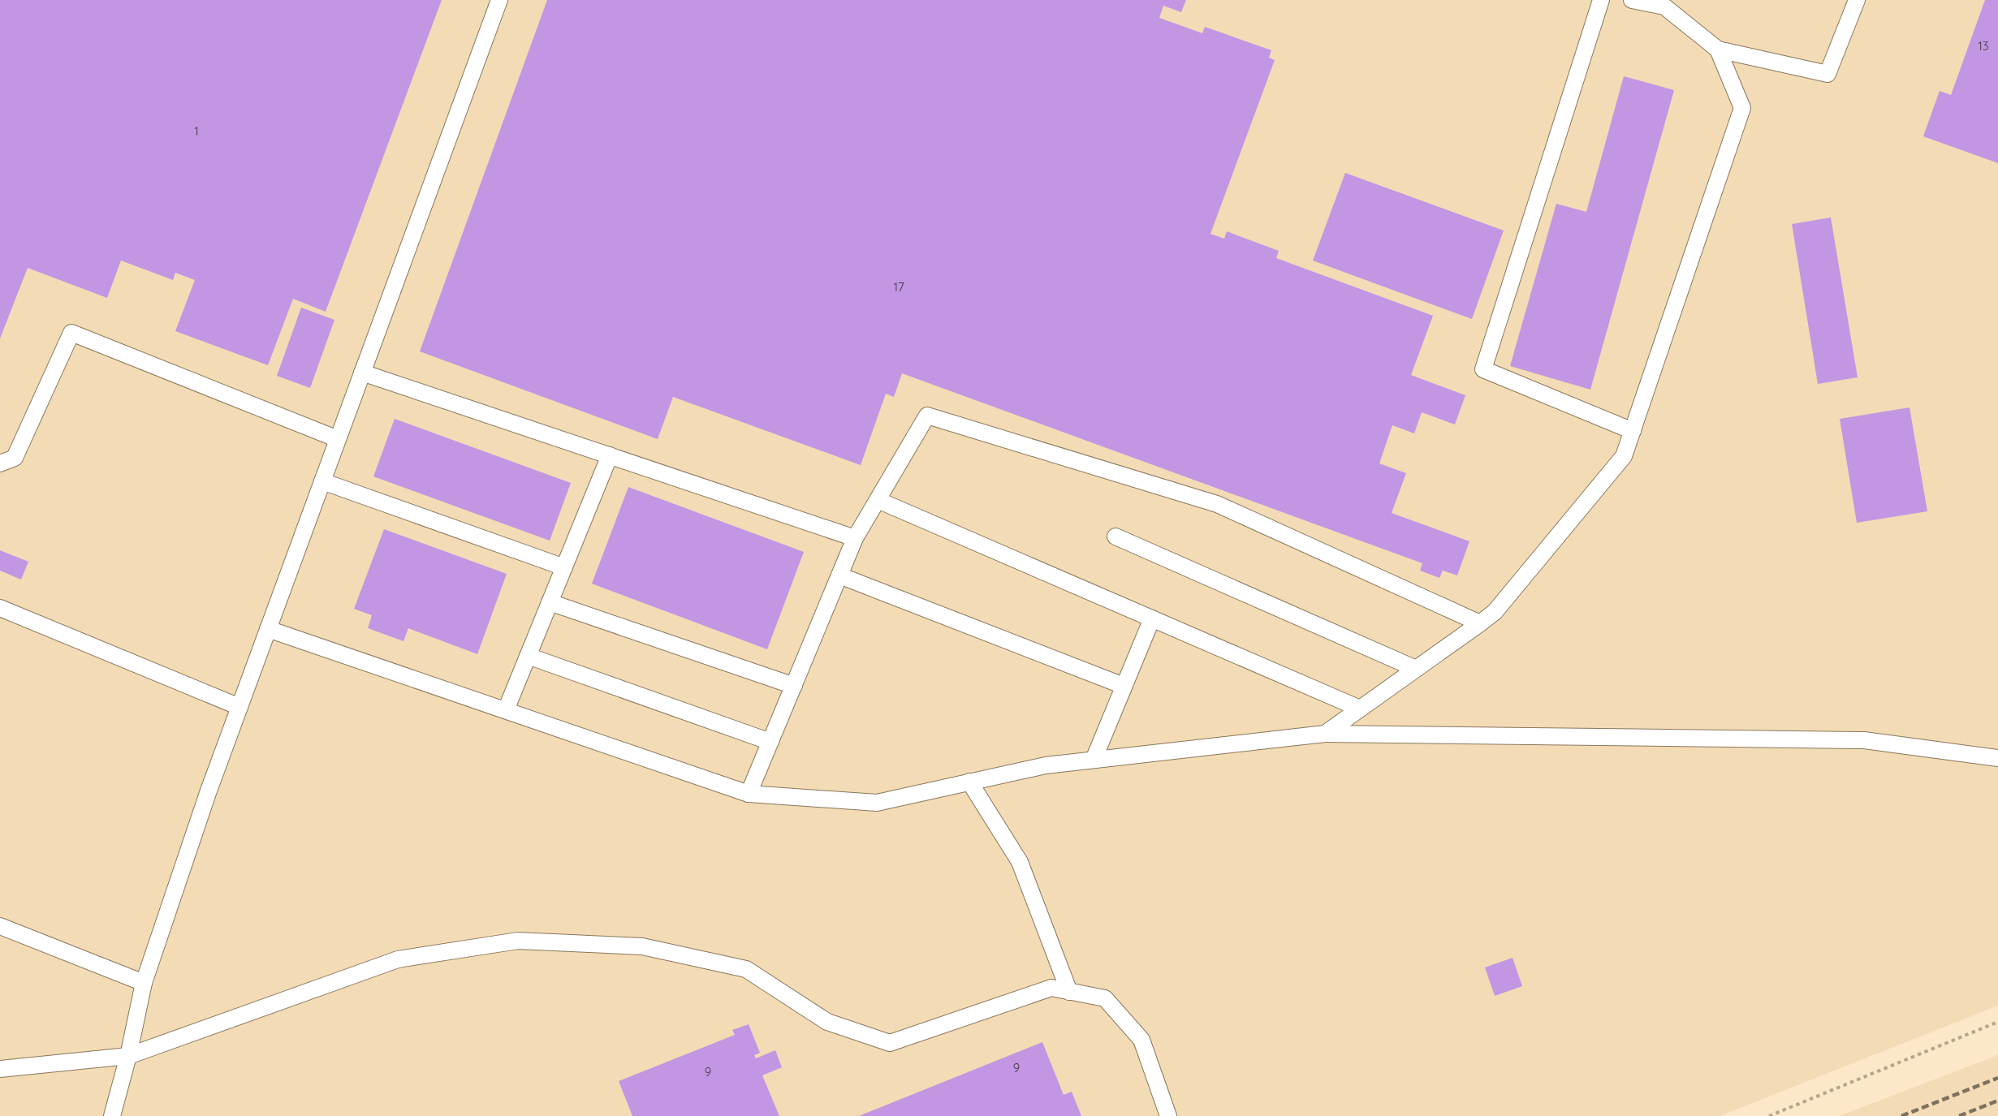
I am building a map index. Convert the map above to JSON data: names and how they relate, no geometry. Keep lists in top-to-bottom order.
{
  "house_numbers": [
    "13",
    "1",
    "17",
    "9",
    "9"
  ]
}
